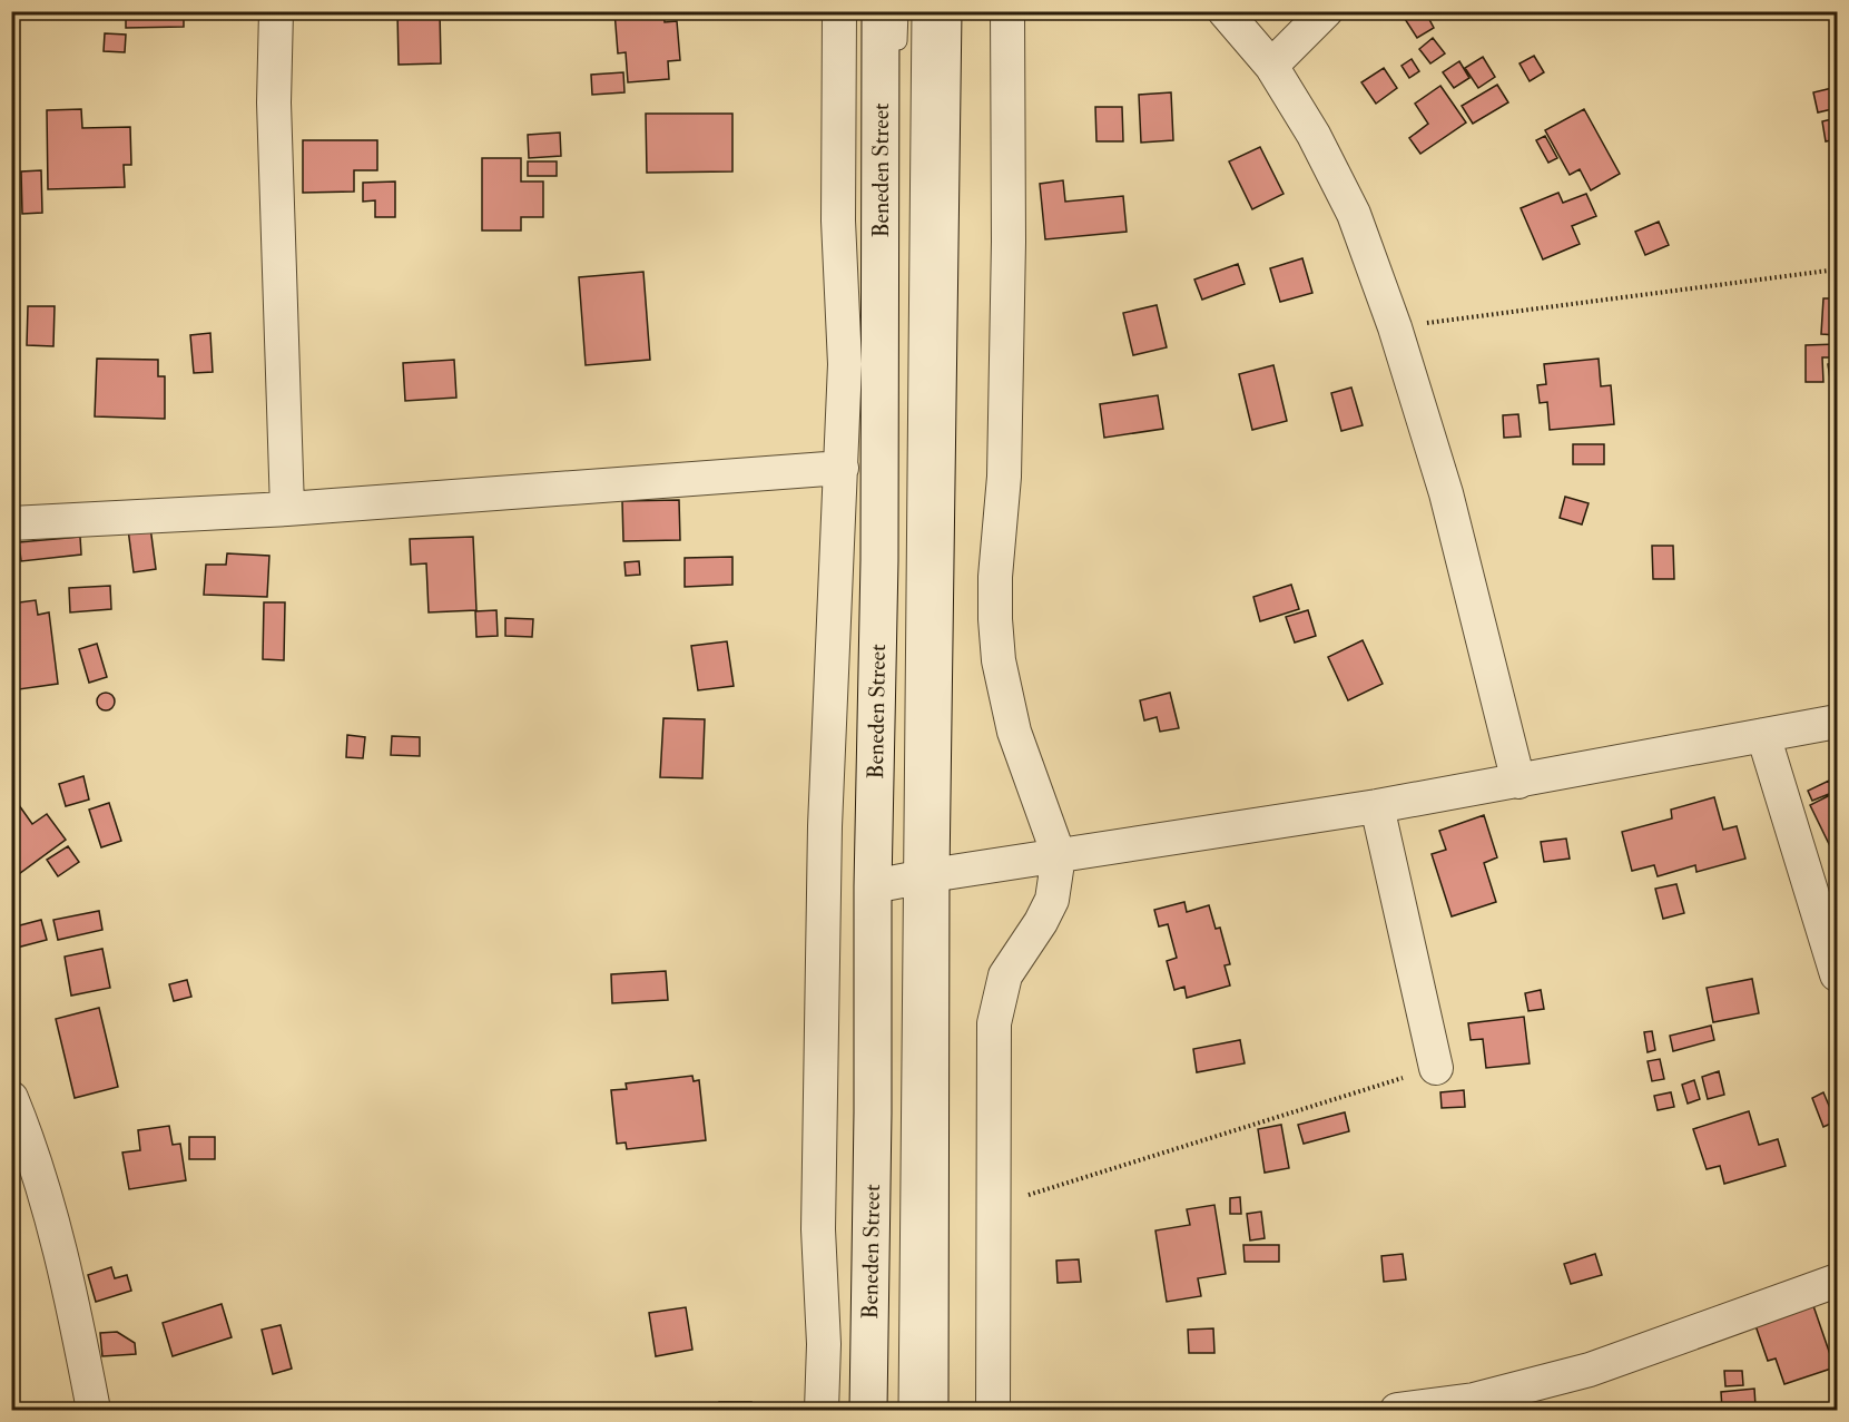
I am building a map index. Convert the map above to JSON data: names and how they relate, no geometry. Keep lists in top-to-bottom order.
{
  "streets": {
    "main road": ["Beneden Street"]
  }
}
